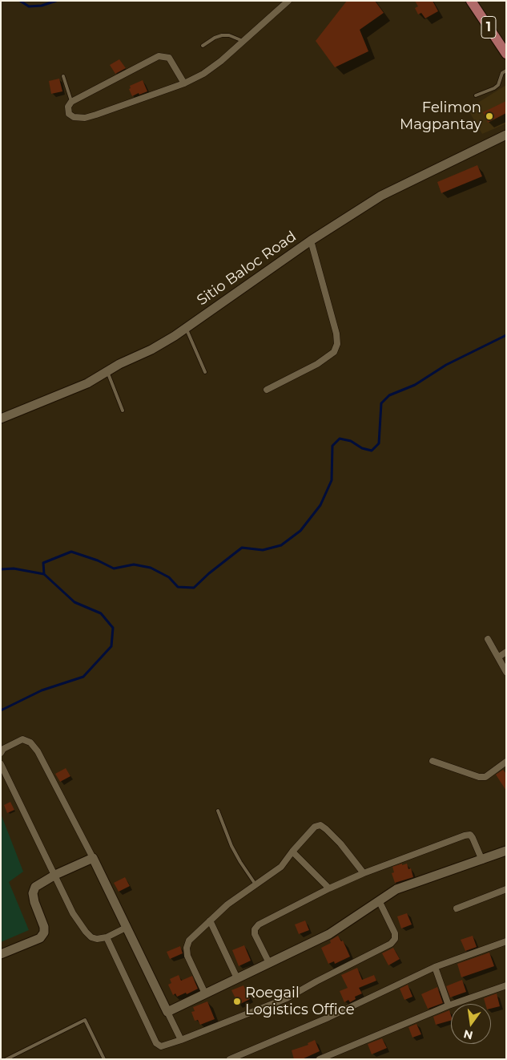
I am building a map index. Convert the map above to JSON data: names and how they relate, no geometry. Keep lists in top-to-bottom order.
{
  "streets": {
    "main road": ["1"],
    "street": ["Sitio Baloc Road"]
  },
  "places": ["Felimon Magpantay", "Roegail Logistics Office"],
  "north": "bottom"
}
